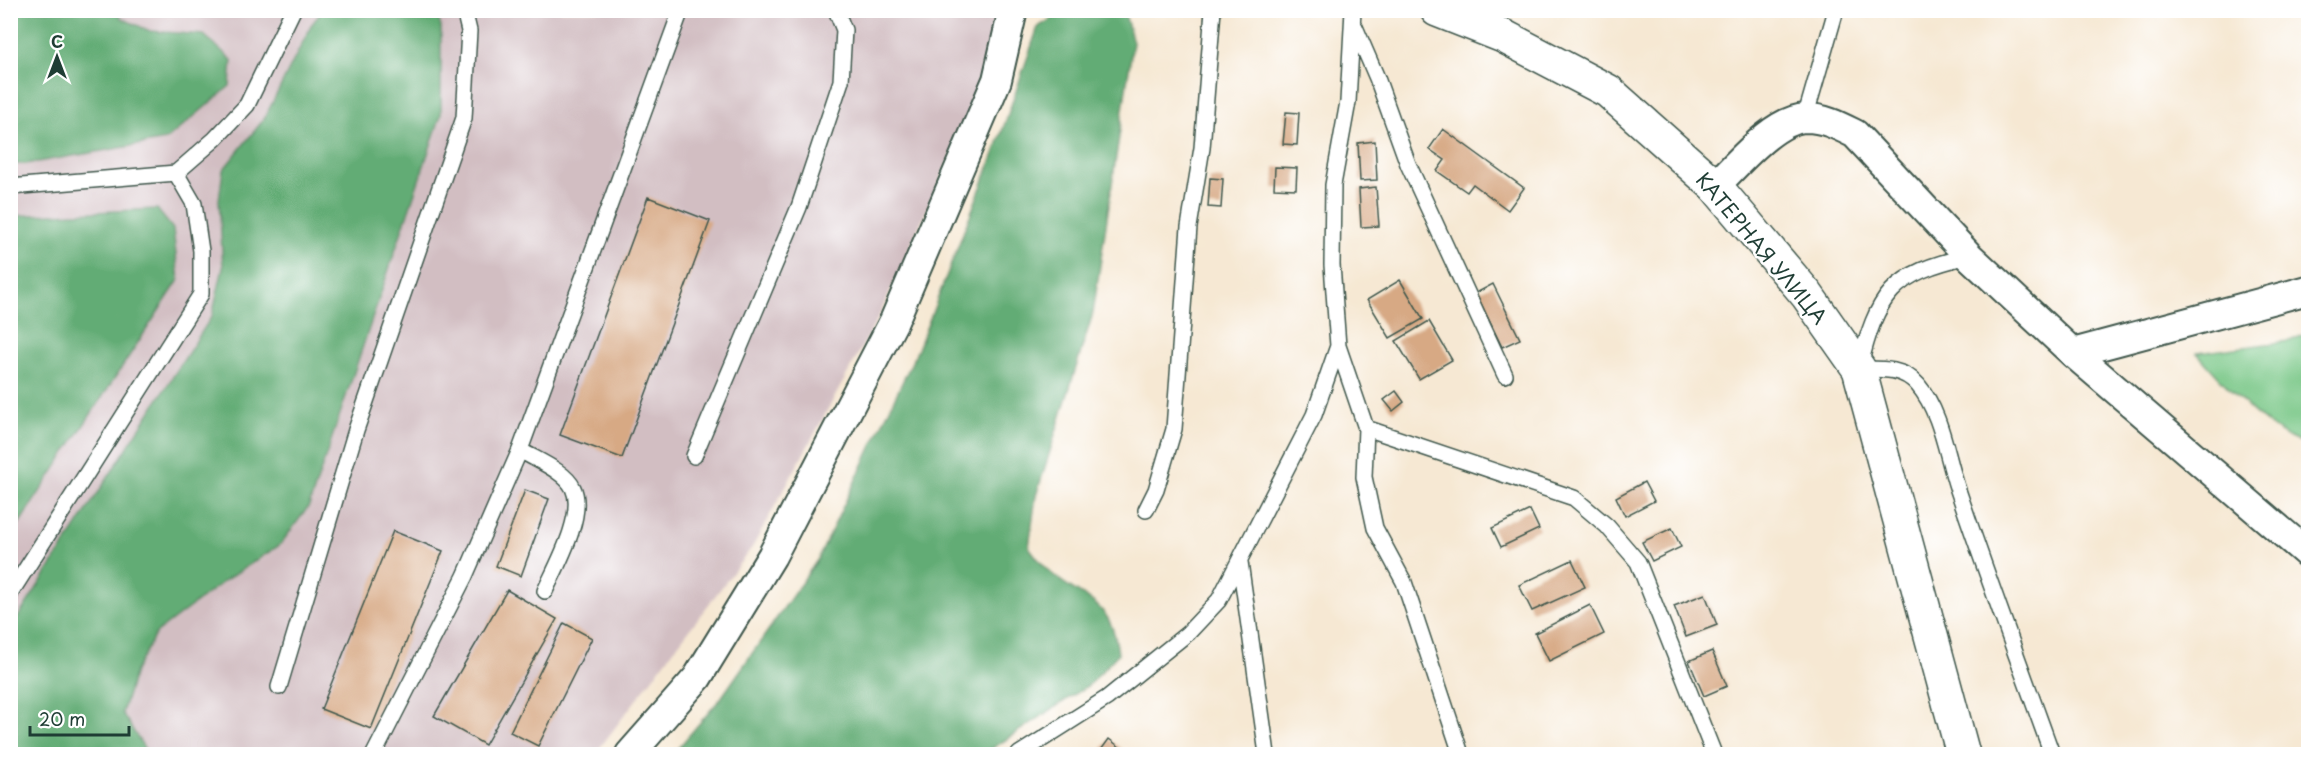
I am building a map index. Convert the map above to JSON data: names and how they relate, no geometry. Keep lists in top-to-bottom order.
{
  "streets": {
    "main road": ["КАТЕРНАЯ УЛИЦА"]
  },
  "scale_bar": "20 m",
  "north": "top"
}
